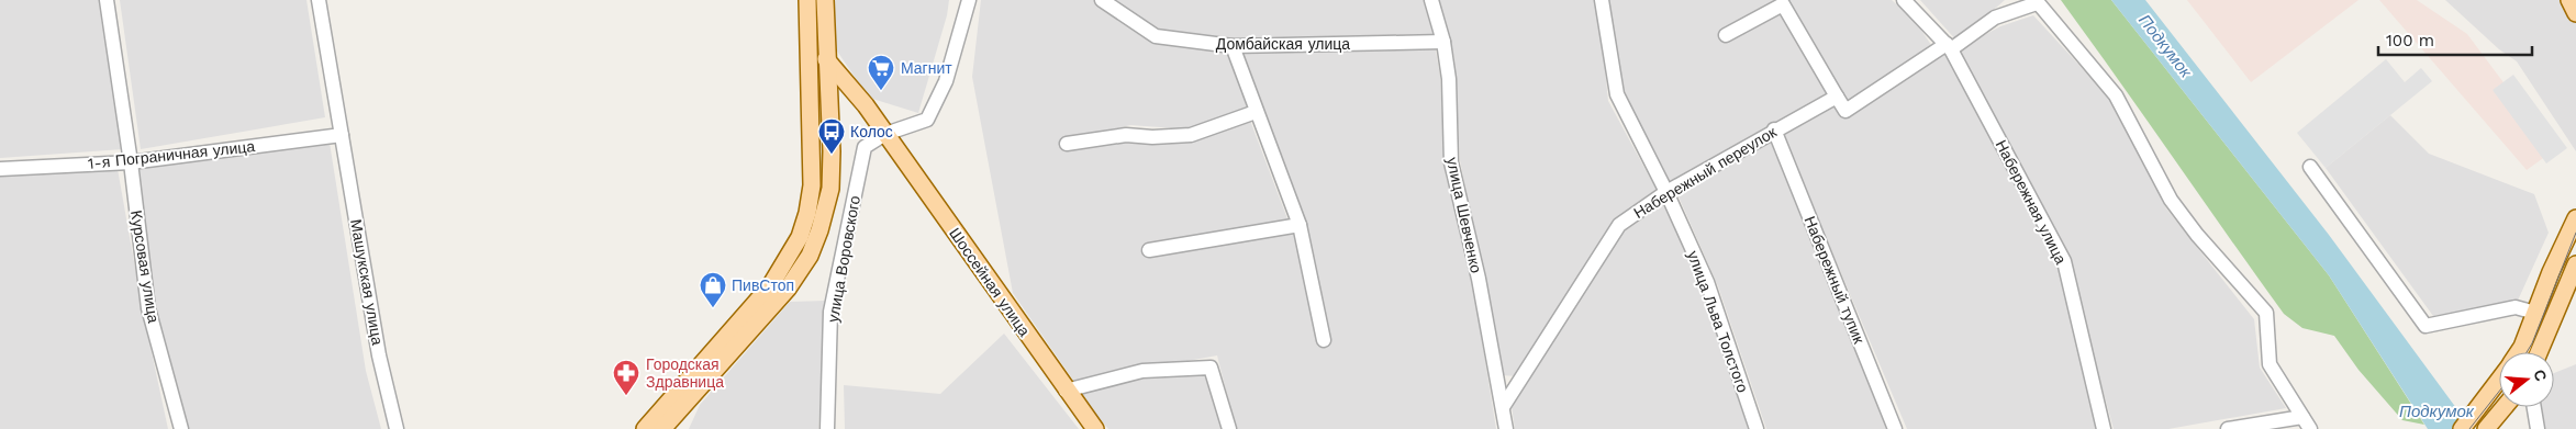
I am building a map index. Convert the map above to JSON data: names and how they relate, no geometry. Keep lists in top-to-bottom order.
{
  "streets": {
    "main road": ["Шоссейная улица"],
    "street": [
      "Домбайская улица",
      "1-я Пограничная улица",
      "Набережный переулок",
      "Набережная улица",
      "улица Шевченко",
      "улица Воровского",
      "Курсовая улица",
      "Набережный тупик",
      "Машукская улица",
      "улица Льва Толстого"
    ]
  },
  "crossings": [
    ["Домбайская улица", "улица Шевченко"],
    ["1-я Пограничная улица", "Курсовая улица"],
    ["1-я Пограничная улица", "Машукская улица"],
    ["Набережный переулок", "улица Шевченко"],
    ["Набережный переулок", "Набережный тупик"],
    ["Набережный переулок", "улица Льва Толстого"],
    ["улица Воровского", "Шоссейная улица"]
  ],
  "water": ["Подкумок"],
  "places": {
    "supermarket": ["Магнит"],
    "bus stop": ["Колос"],
    "shop": ["ПивСтоп"],
    "pharmacy": ["Городская Здравница"]
  },
  "scale_bar": "100 m",
  "north": "right"
}
